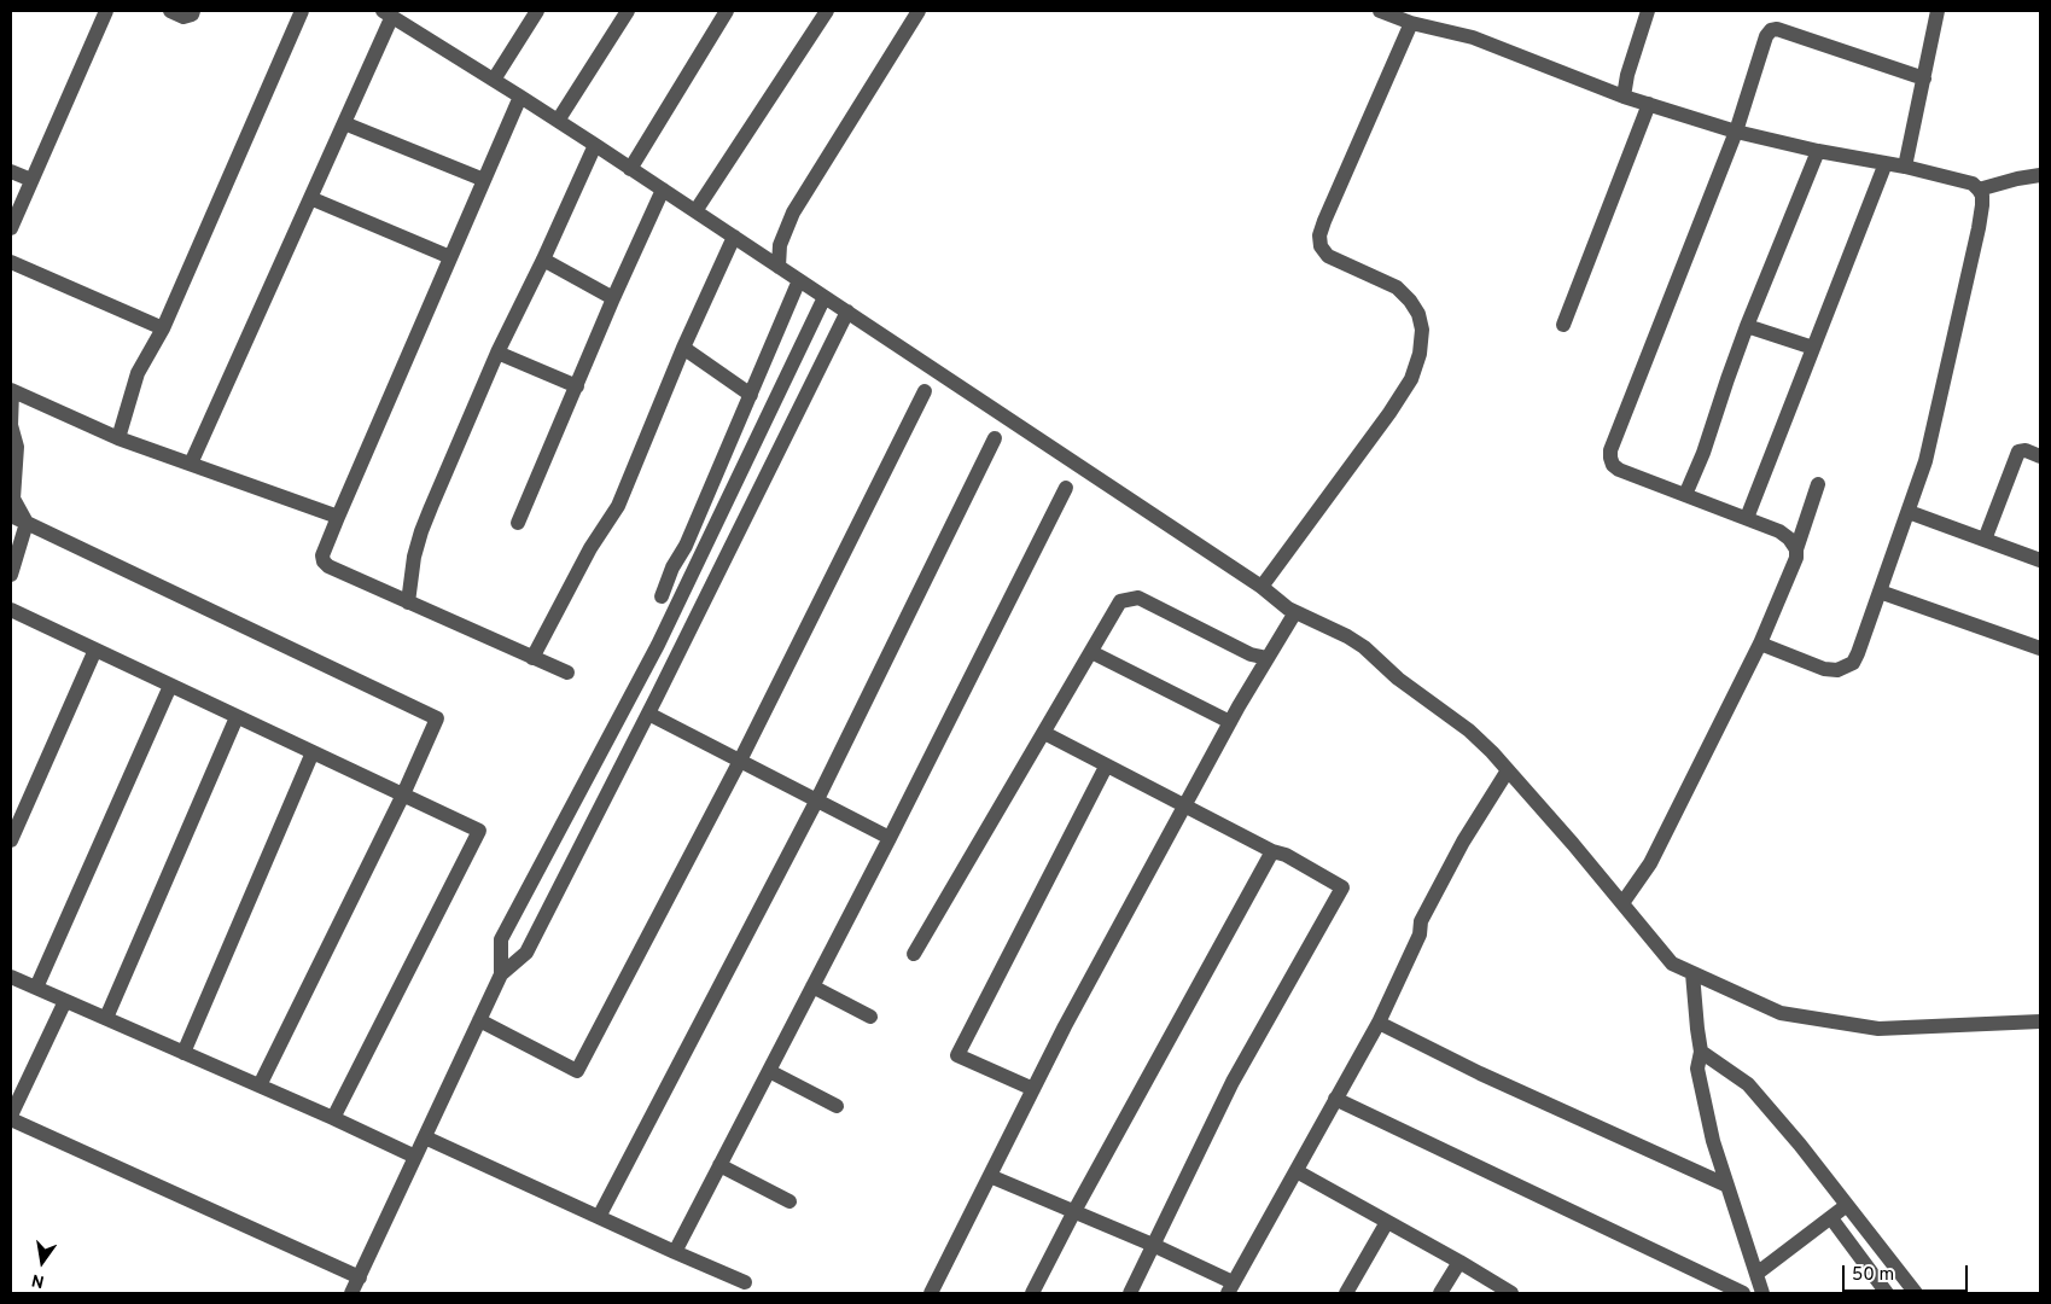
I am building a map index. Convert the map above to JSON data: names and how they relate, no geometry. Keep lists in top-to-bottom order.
{
  "scale_bar": "50 m",
  "north": "bottom"
}
